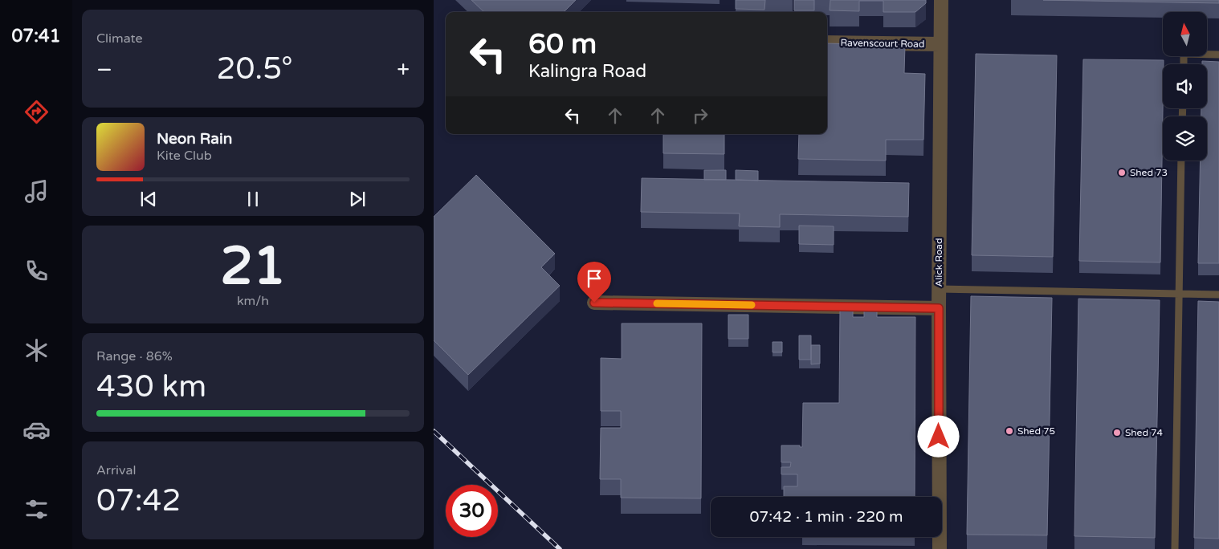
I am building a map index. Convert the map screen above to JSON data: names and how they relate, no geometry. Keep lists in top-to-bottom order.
{
  "streets": {
    "street": ["Ravenscourt Road", "Alick Road"]
  },
  "crossings": [
    ["Ravenscourt Road", "Alick Road"]
  ],
  "places": ["Shed 73", "Shed 75", "Shed 74"],
  "north": "top",
  "page": {
    "tabs": "07:41",
    "tile": [
      "Climate",
      ["21", "km/h"],
      ["Range · 86%", "430 km"],
      ["Arrival", "07:42"]
    ],
    "turn": ["60 m", "Kalingra Road"],
    "heat": ["−", "20.5°", "+"],
    "song": ["Neon Rain", "Kite Club"],
    "limit": "30",
    "trip": "07:42 · 1 min · 220 m"
  }
}
